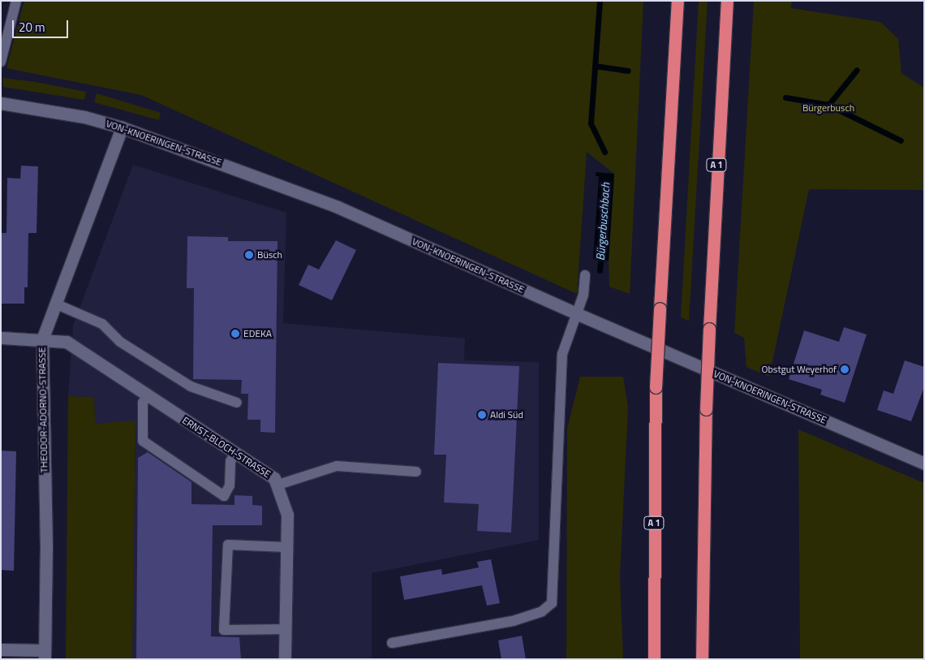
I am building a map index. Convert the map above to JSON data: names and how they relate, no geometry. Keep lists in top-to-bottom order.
{
  "streets": {
    "highway": ["A 1"],
    "street": ["VON-KNOERINGEN-STRASSE", "THEODOR-ADORNO-STRASSE", "ERNST-BLOCH-STRASSE"]
  },
  "crossings": [
    ["VON-KNOERINGEN-STRASSE", "THEODOR-ADORNO-STRASSE"],
    ["THEODOR-ADORNO-STRASSE", "ERNST-BLOCH-STRASSE"]
  ],
  "water": ["Bürgerbuschbach"],
  "parks": ["Bürgerbusch"],
  "places": [
    "Büsch",
    "EDEKA",
    "Obstgut Weyerhof",
    "Aldi Süd"
  ],
  "scale_bar": "20 m"
}
